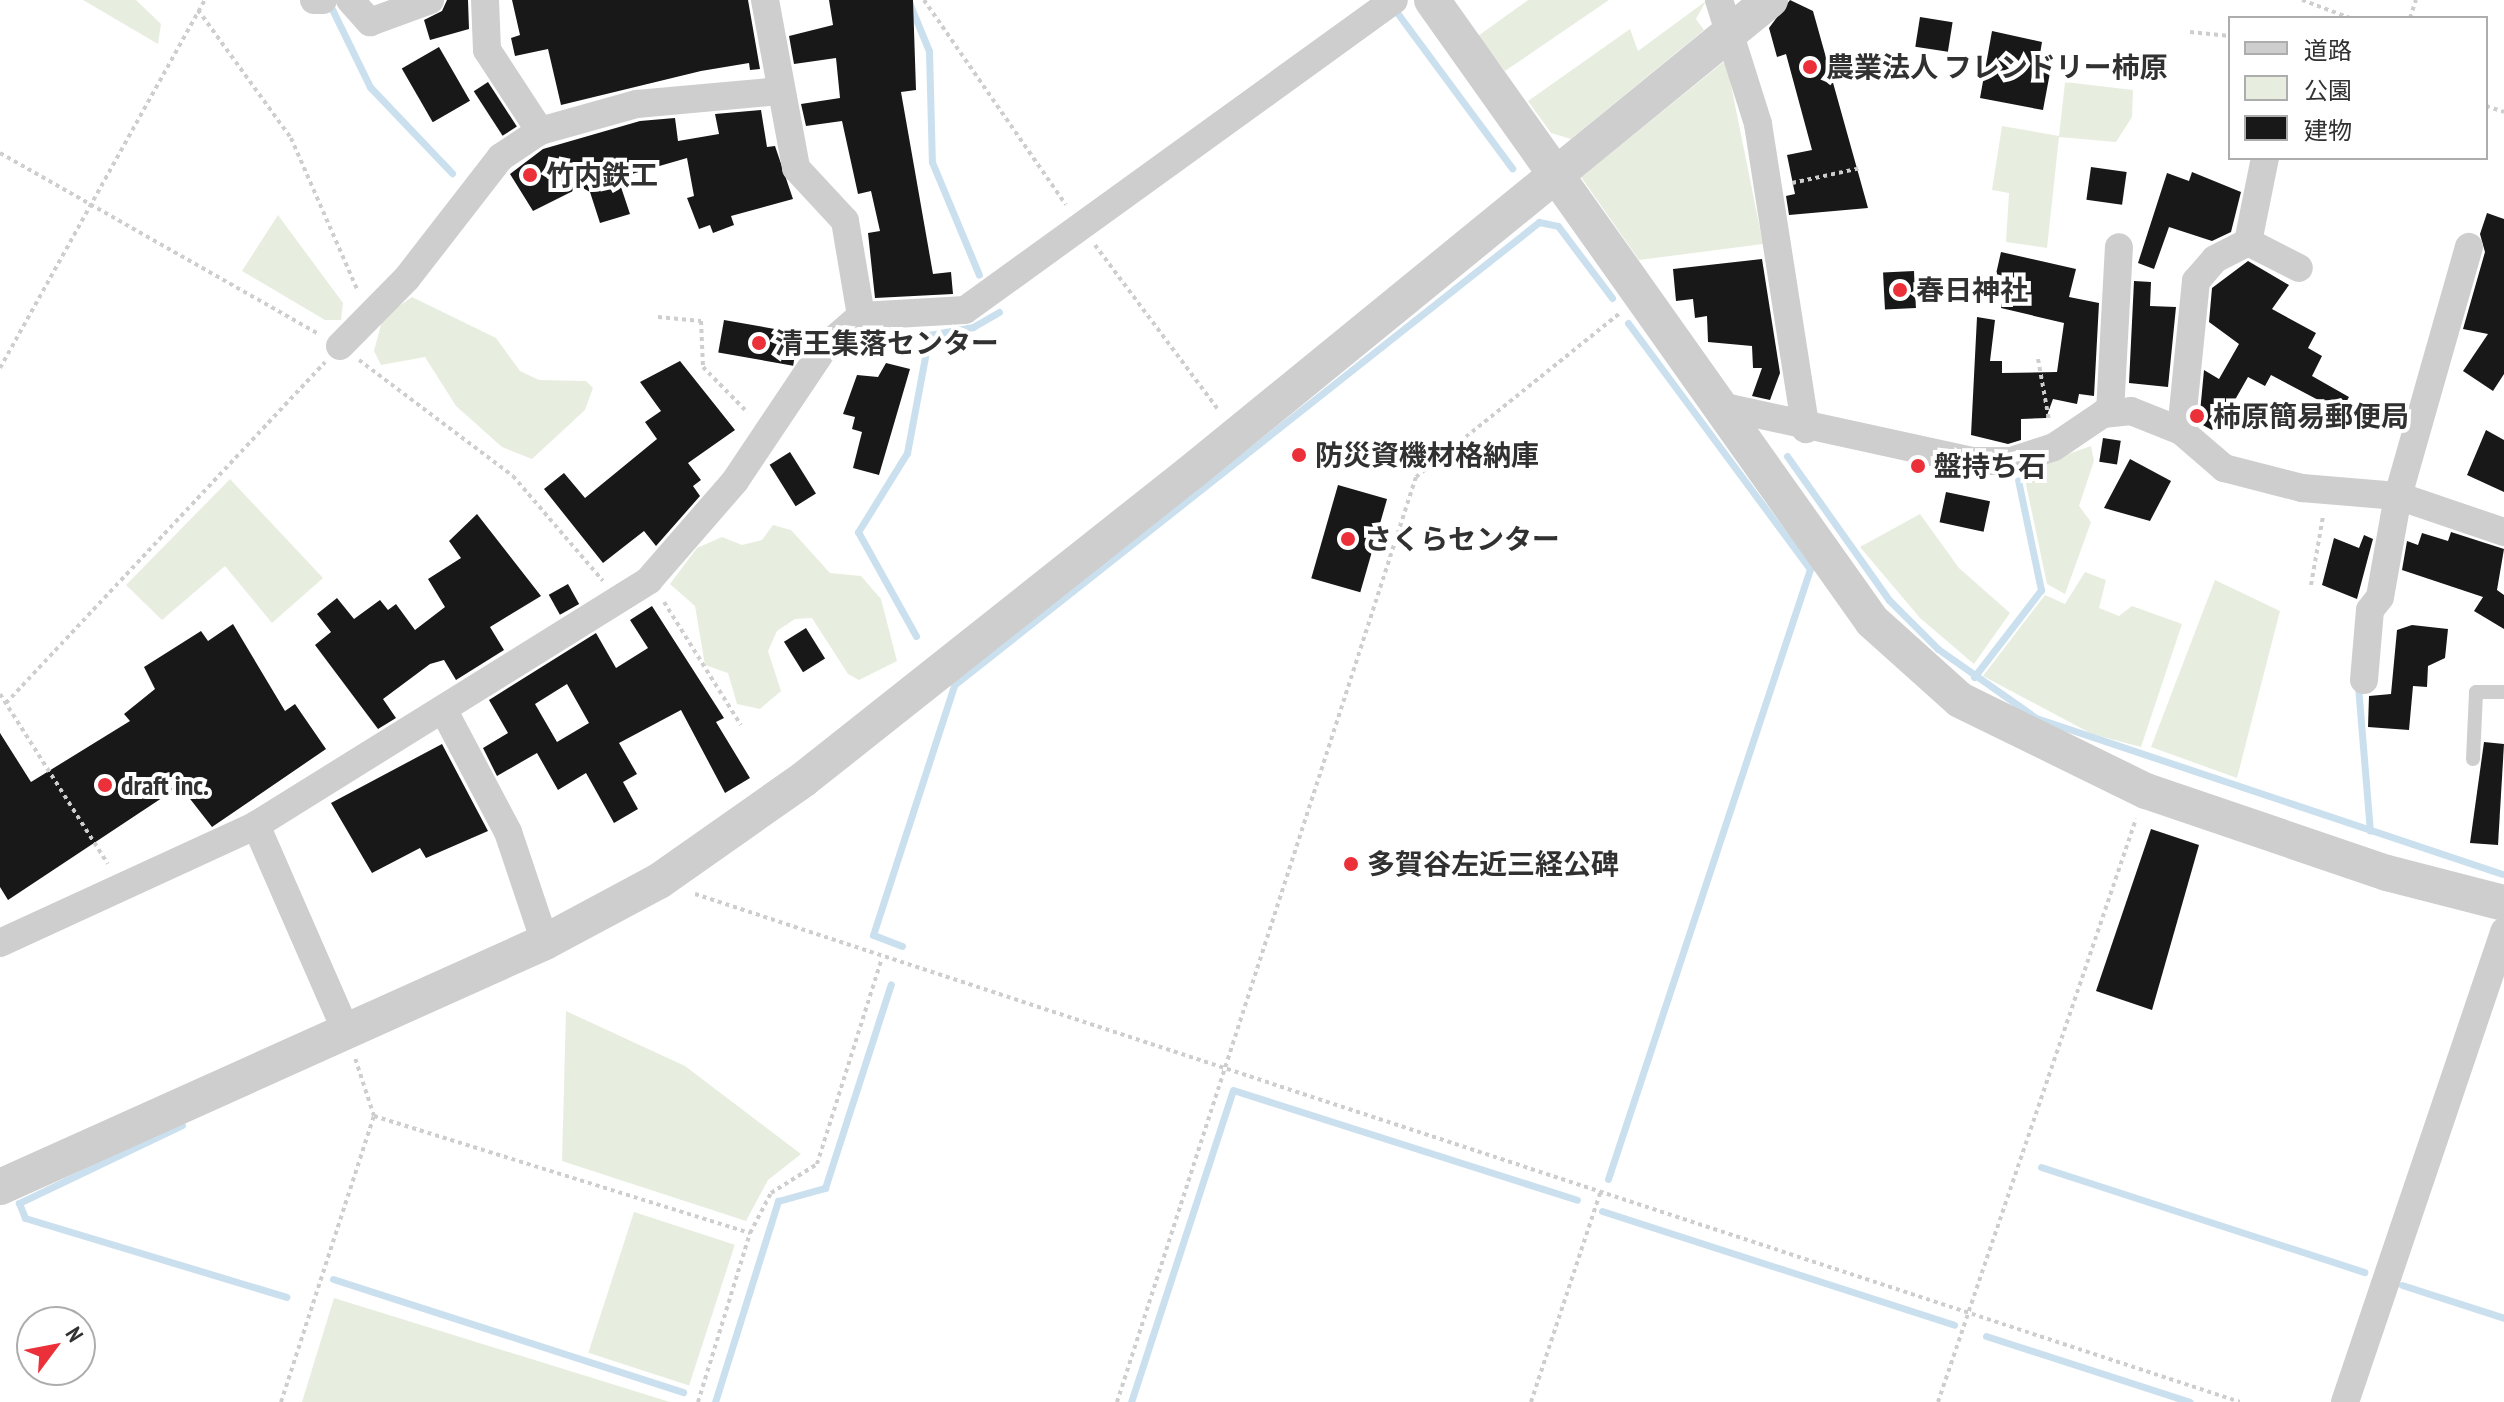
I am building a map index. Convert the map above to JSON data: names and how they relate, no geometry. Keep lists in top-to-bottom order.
{
  "places": [
    "農業法人 フレンドリー柿原",
    "竹内鉄工",
    "春日神社",
    "清王集落センター",
    "柿原簡易郵便局",
    "防災資機材格納庫",
    "盤持ち石",
    "さくらセンター",
    "draft inc.",
    "多賀谷左近三経公碑"
  ],
  "legend": ["道路", "公園", "建物"],
  "north": "top right"
}
